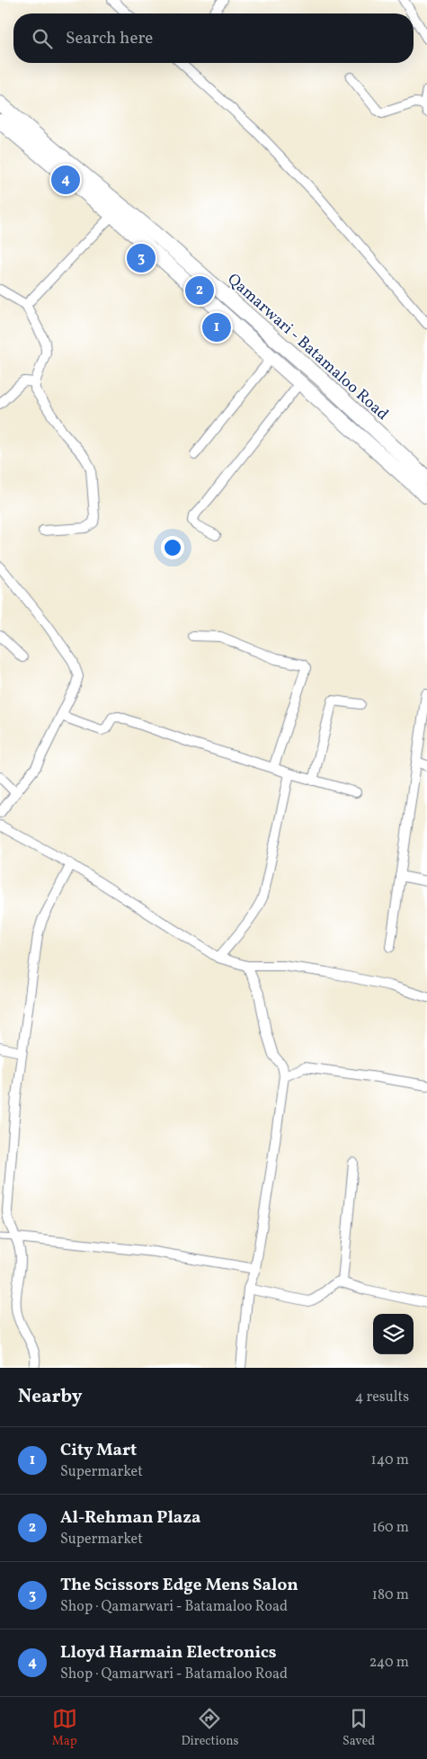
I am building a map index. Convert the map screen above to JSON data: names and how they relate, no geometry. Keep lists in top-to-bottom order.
{
  "streets": {
    "main road": ["Qamarwari - Batamaloo Road"]
  },
  "page": {
    "search": "Search here",
    "pins": [
      "4",
      "3",
      "2",
      "1"
    ],
    "heading": ["Nearby", "4 results"],
    "list": [
      {
        "mark": "1",
        "name": "City Mart",
        "note": "Supermarket",
        "value": "140 m"
      },
      {
        "mark": "2",
        "name": "Al-Rehman Plaza",
        "note": "Supermarket",
        "value": "160 m"
      },
      {
        "mark": "3",
        "name": "The Scissors Edge Mens Salon",
        "note": "Shop · Qamarwari - Batamaloo Road",
        "value": "180 m"
      },
      {
        "mark": "4",
        "name": "Lloyd Harmain Electronics",
        "note": "Shop · Qamarwari - Batamaloo Road",
        "value": "240 m"
      }
    ],
    "nav": ["Map", "Directions", "Saved"]
  }
}
